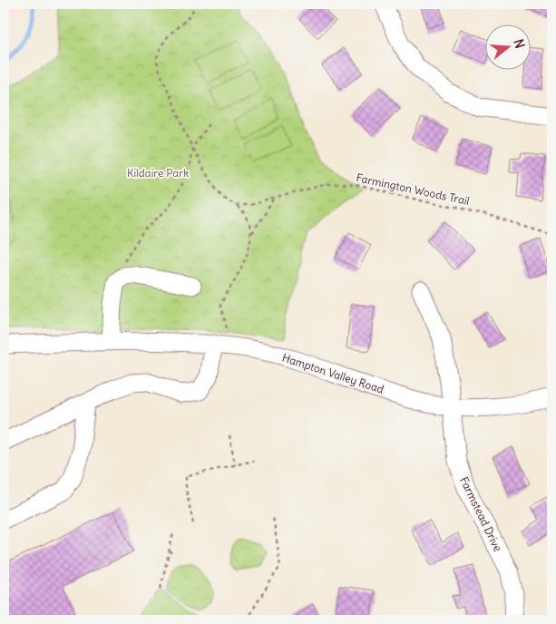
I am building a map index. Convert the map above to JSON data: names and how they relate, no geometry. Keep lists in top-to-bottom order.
{
  "streets": {
    "street": ["Hampton Valley Road", "Farmstead Drive"],
    "path": ["Farmington Woods Trail"]
  },
  "crossings": [
    ["Hampton Valley Road", "Farmstead Drive"]
  ],
  "parks": ["Kildaire Park"],
  "north": "right"
}
